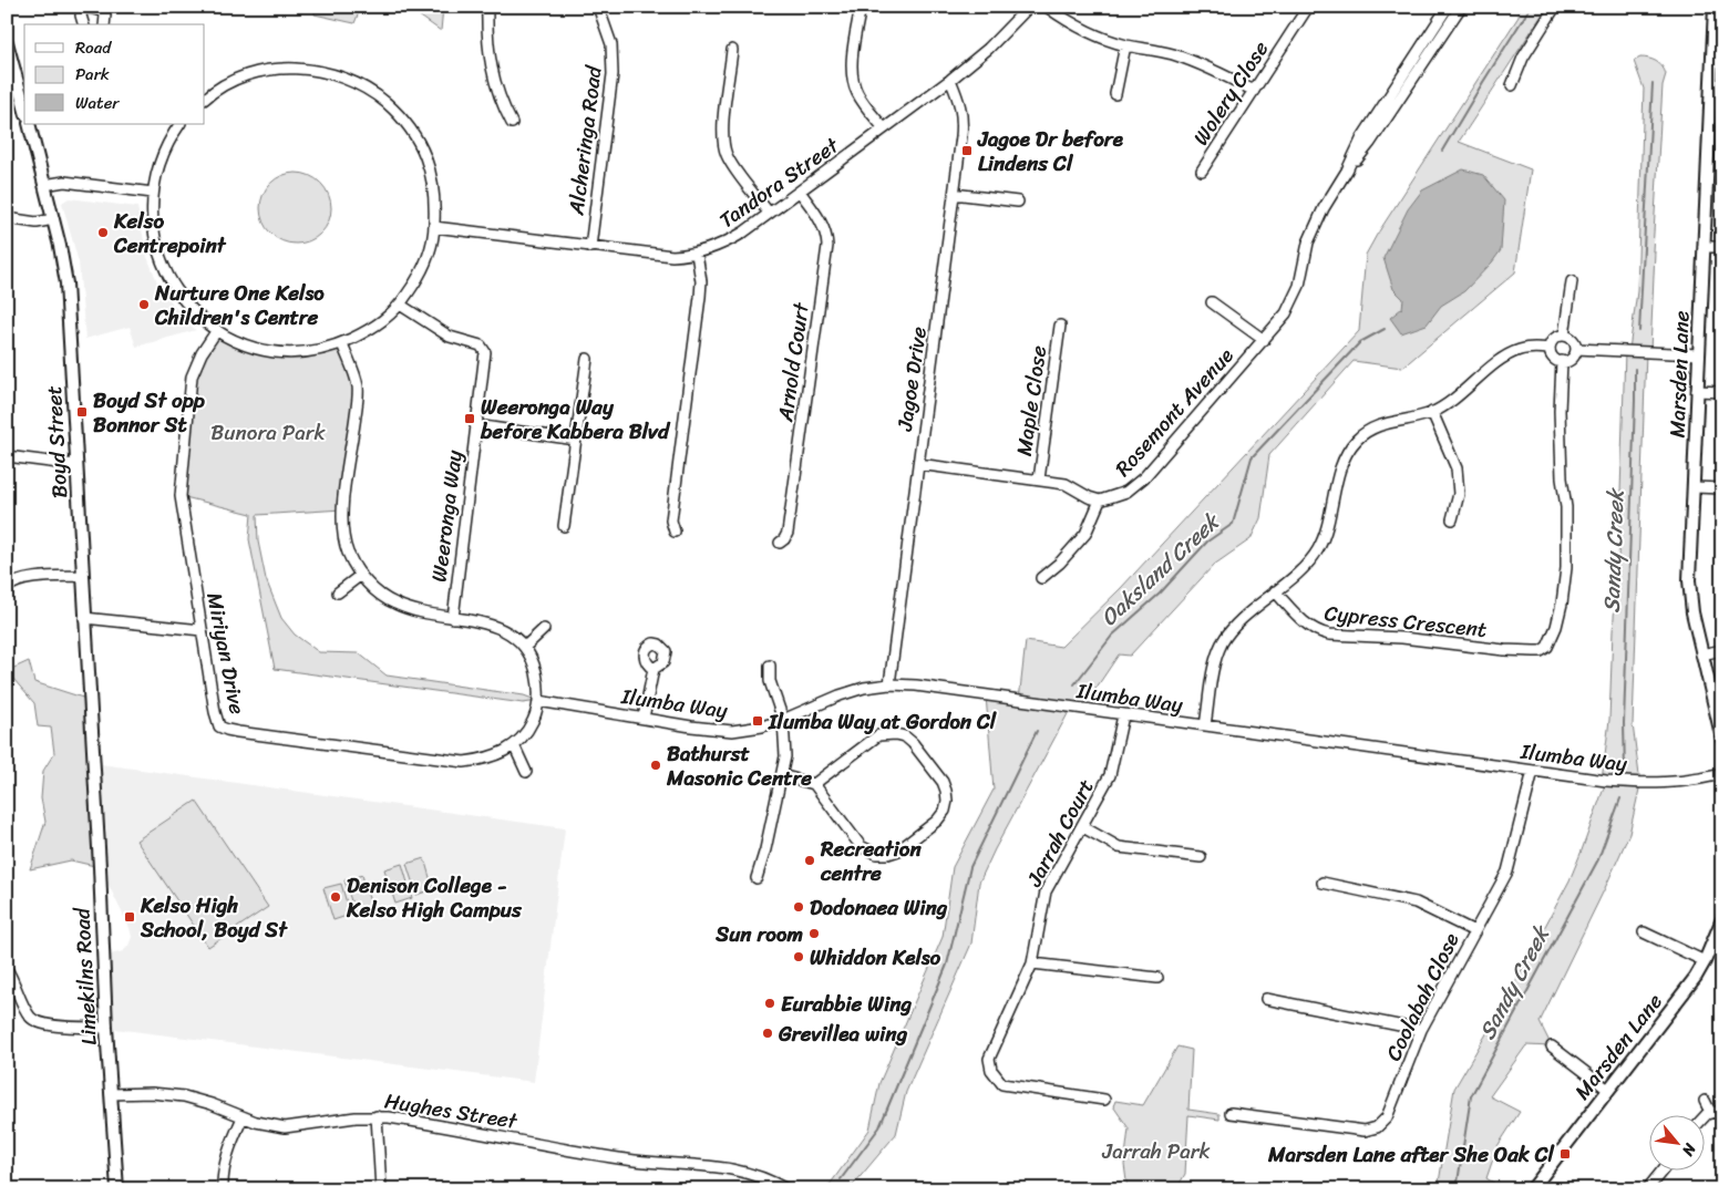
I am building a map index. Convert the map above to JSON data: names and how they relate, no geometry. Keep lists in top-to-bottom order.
{
  "streets": {
    "main road": ["Marsden Lane", "Boyd Street", "Limekilns Road"],
    "street": [
      "Wolery Close",
      "Alcheringa Road",
      "Tandora Street",
      "Arnold Court",
      "Jagoe Drive",
      "Maple Close",
      "Rosemont Avenue",
      "Weeronga Way",
      "Cypress Crescent",
      "Miriyan Drive",
      "Ilumba Way",
      "Jarrah Court",
      "Coolabah Close",
      "Hughes Street"
    ]
  },
  "crossings": [
    ["Alcheringa Road", "Tandora Street"],
    ["Tandora Street", "Arnold Court"],
    ["Tandora Street", "Jagoe Drive"],
    ["Jagoe Drive", "Ilumba Way"],
    ["Boyd Street", "Limekilns Road"],
    ["Miriyan Drive", "Ilumba Way"],
    ["Ilumba Way", "Jarrah Court"],
    ["Ilumba Way", "Coolabah Close"],
    ["Limekilns Road", "Hughes Street"]
  ],
  "water": ["Sandy Creek", "Oaksland Creek"],
  "parks": ["Bunora Park", "Jarrah Park"],
  "places": {
    "transit": [
      "Jagoe Dr before Lindens Cl",
      "Boyd St opp Bonnor St",
      "Weeronga Way before Kabbera Blvd",
      "Ilumba Way at Gordon Cl",
      "Kelso High School, Boyd St",
      "Marsden Lane after She Oak Cl"
    ],
    "other": [
      "Kelso Centrepoint",
      "Nurture One Kelso Children's Centre",
      "Bathurst Masonic Centre",
      "Recreation centre",
      "Denison College - Kelso High Campus",
      "Dodonaea Wing",
      "Sun room",
      "Whiddon Kelso",
      "Eurabbie Wing",
      "Grevillea wing"
    ]
  },
  "legend": ["Road", "Park", "Water"],
  "north": "bottom right"
}
